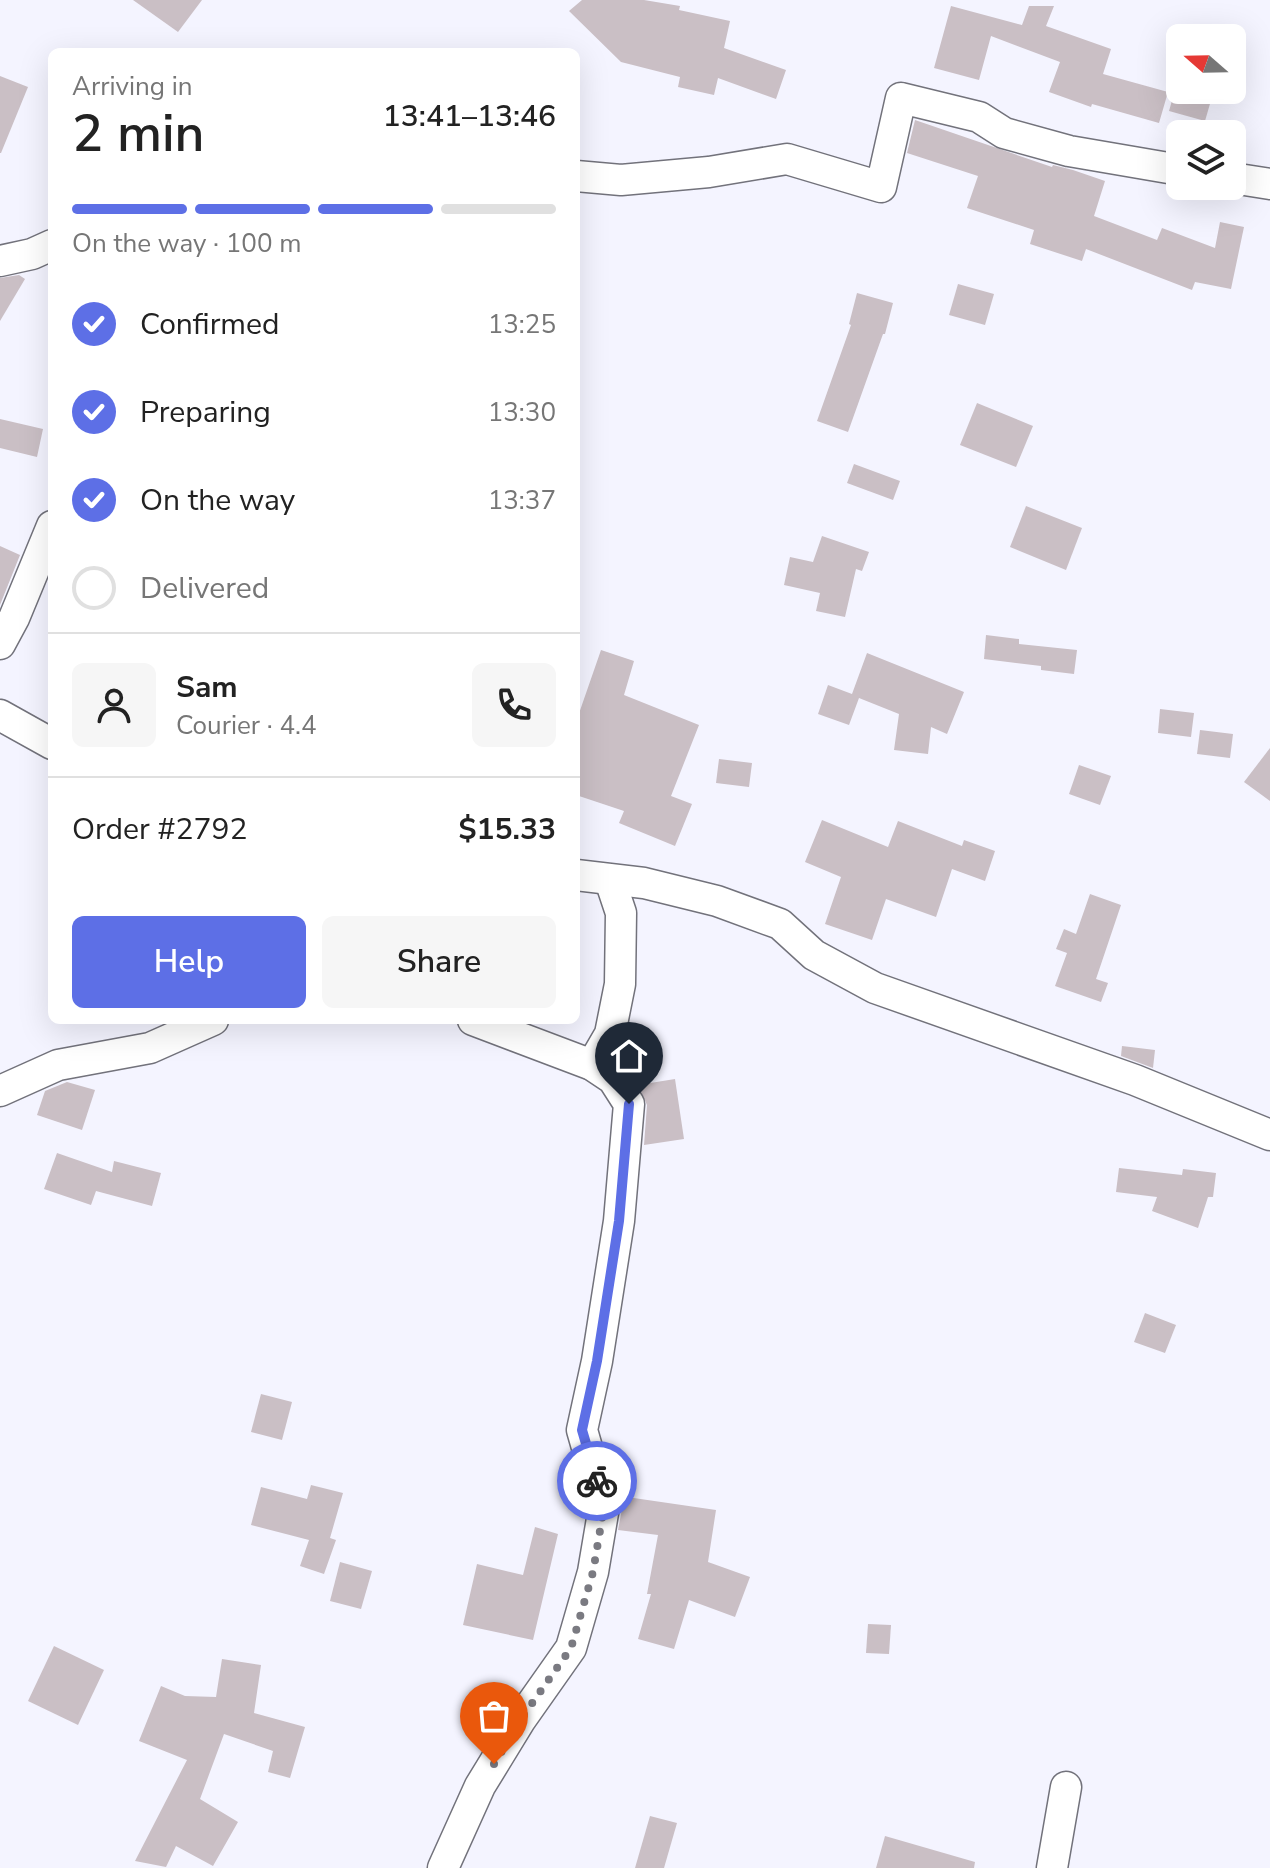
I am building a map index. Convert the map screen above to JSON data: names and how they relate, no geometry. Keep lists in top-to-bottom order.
{
  "north": "left",
  "page": {
    "heading": ["2 min", "Arriving in", "13:41–13:46"],
    "panel": [
      "Sam",
      "Courier · 4.4",
      "Order #2792",
      "$15.33"
    ],
    "bar": "On the way · 100 m",
    "list": [
      ["Confirmed", "13:25"],
      ["Preparing", "13:30"],
      ["On the way", "13:37"],
      "Delivered"
    ],
    "buttons": ["Help", "Share"]
  }
}
